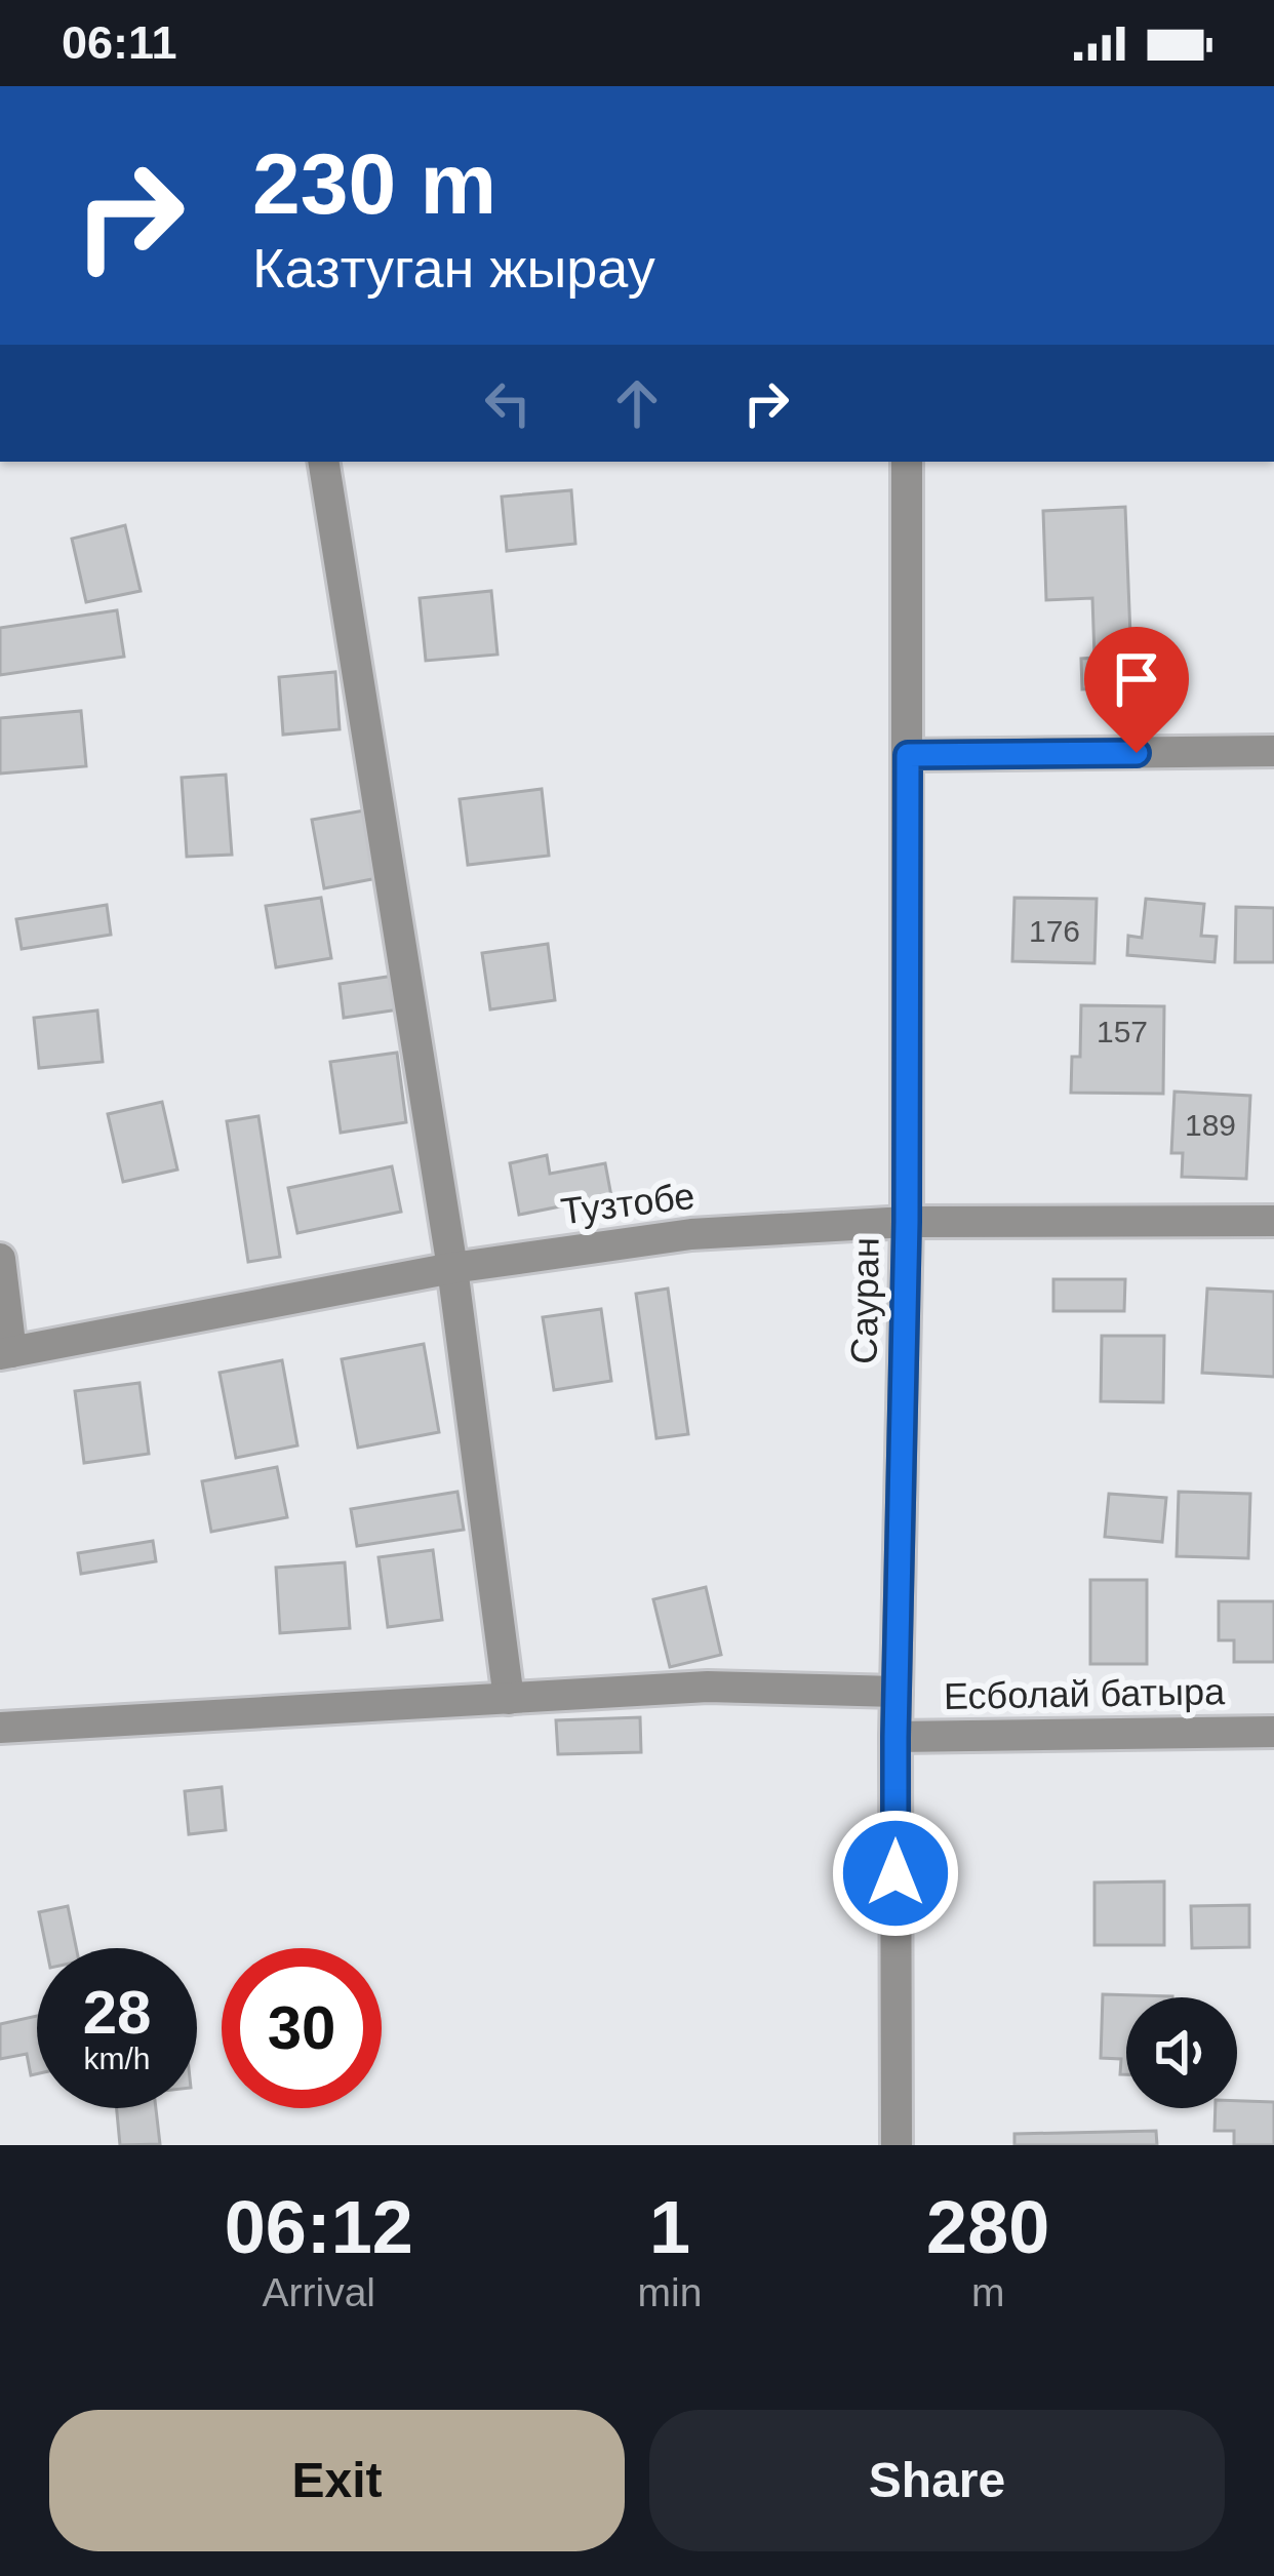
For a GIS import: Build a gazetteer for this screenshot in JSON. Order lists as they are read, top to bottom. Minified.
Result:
{"streets":{"street":["Тузтобе","Сауран","Есболай батыра"]},"crossings":[["Тузтобе","Сауран"],["Сауран","Есболай батыра"]],"house_numbers":["176","157","189"],"page":{"status":"06:11","turn":["230 m","Казтуган жырау"],"speed":"28 km/h","limit":"30","eta":["06:12","Arrival","1","min","280","m"],"buttons":["Exit","Share"]}}
